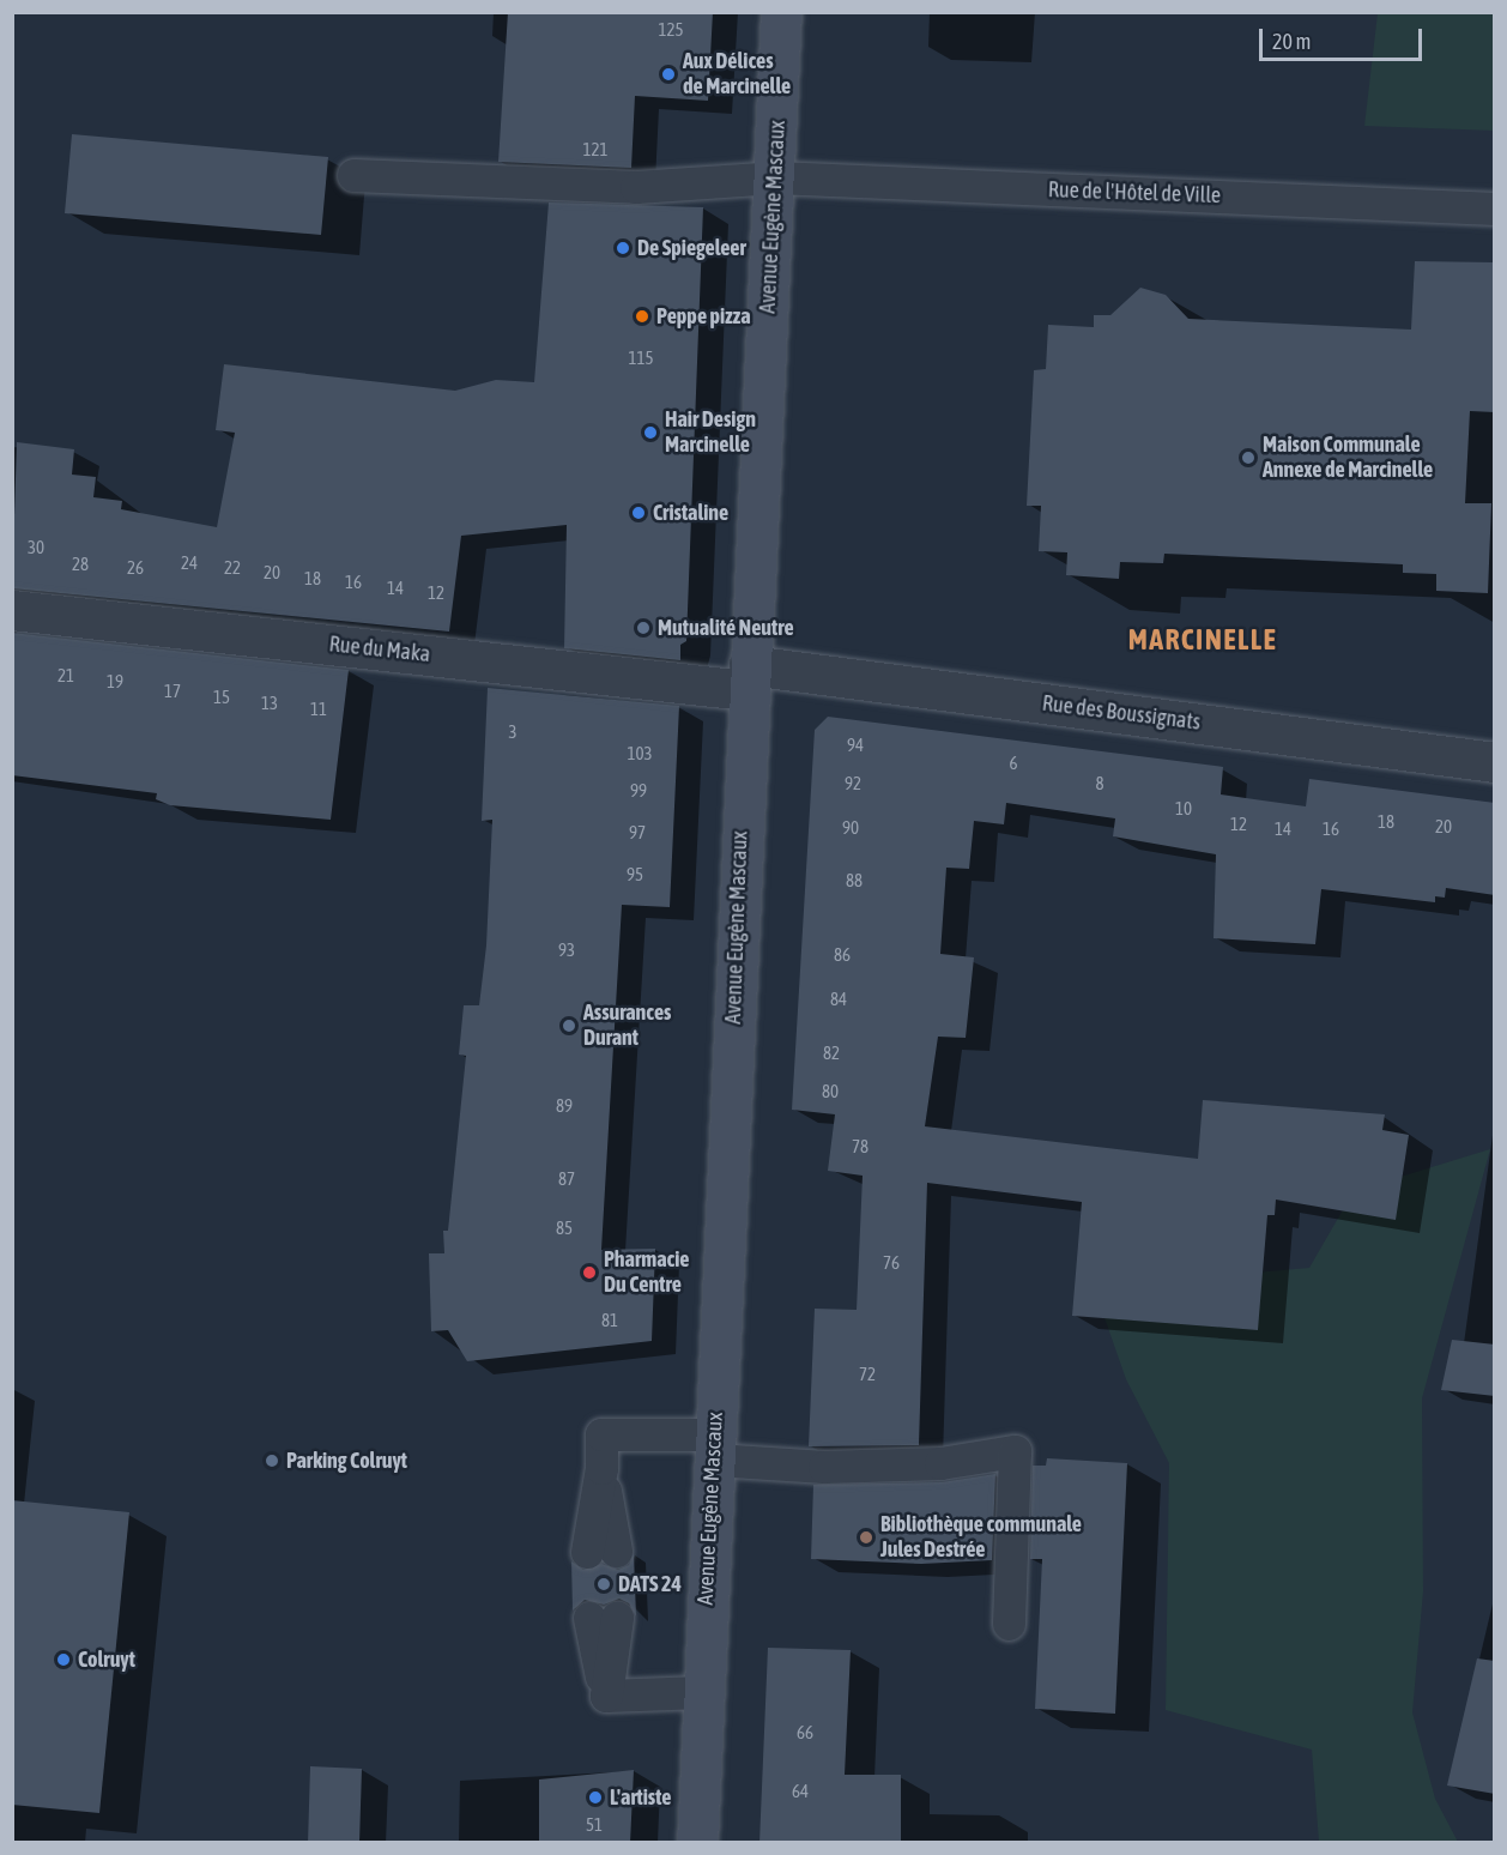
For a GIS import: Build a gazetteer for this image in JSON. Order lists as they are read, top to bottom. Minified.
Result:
{"streets":{"main road":["Avenue Eugène Mascaux"],"street":["Rue du Maka","Rue des Boussignats"],"lane":["Rue de l'Hôtel de Ville"]},"crossings":[["Rue de l'Hôtel de Ville","Avenue Eugène Mascaux"],["Avenue Eugène Mascaux","Rue du Maka"],["Avenue Eugène Mascaux","Rue des Boussignats"],["Rue du Maka","Rue des Boussignats"]],"districts":["MARCINELLE"],"places":["Aux Délices de Marcinelle","De Spiegeleer","Peppe pizza","Hair Design Marcinelle","Maison Communale Annexe de Marcinelle","Cristaline","Mutualité Neutre","Assurances Durant","Pharmacie Du Centre","Parking Colruyt","Bibliothèque communale Jules Destrée","DATS 24","Colruyt","L'artiste"],"house_numbers":["125","121","115","30","24","28","26","22","20","18","16","14","12","21","19","17","15","13","11","3","94","103","6","92","8","99","10","18","12","20","90","14","16","97","95","88","93","86","84","82","80","89","78","87","85","76","81","72","66","64","51"],"scale_bar":"20 m"}
